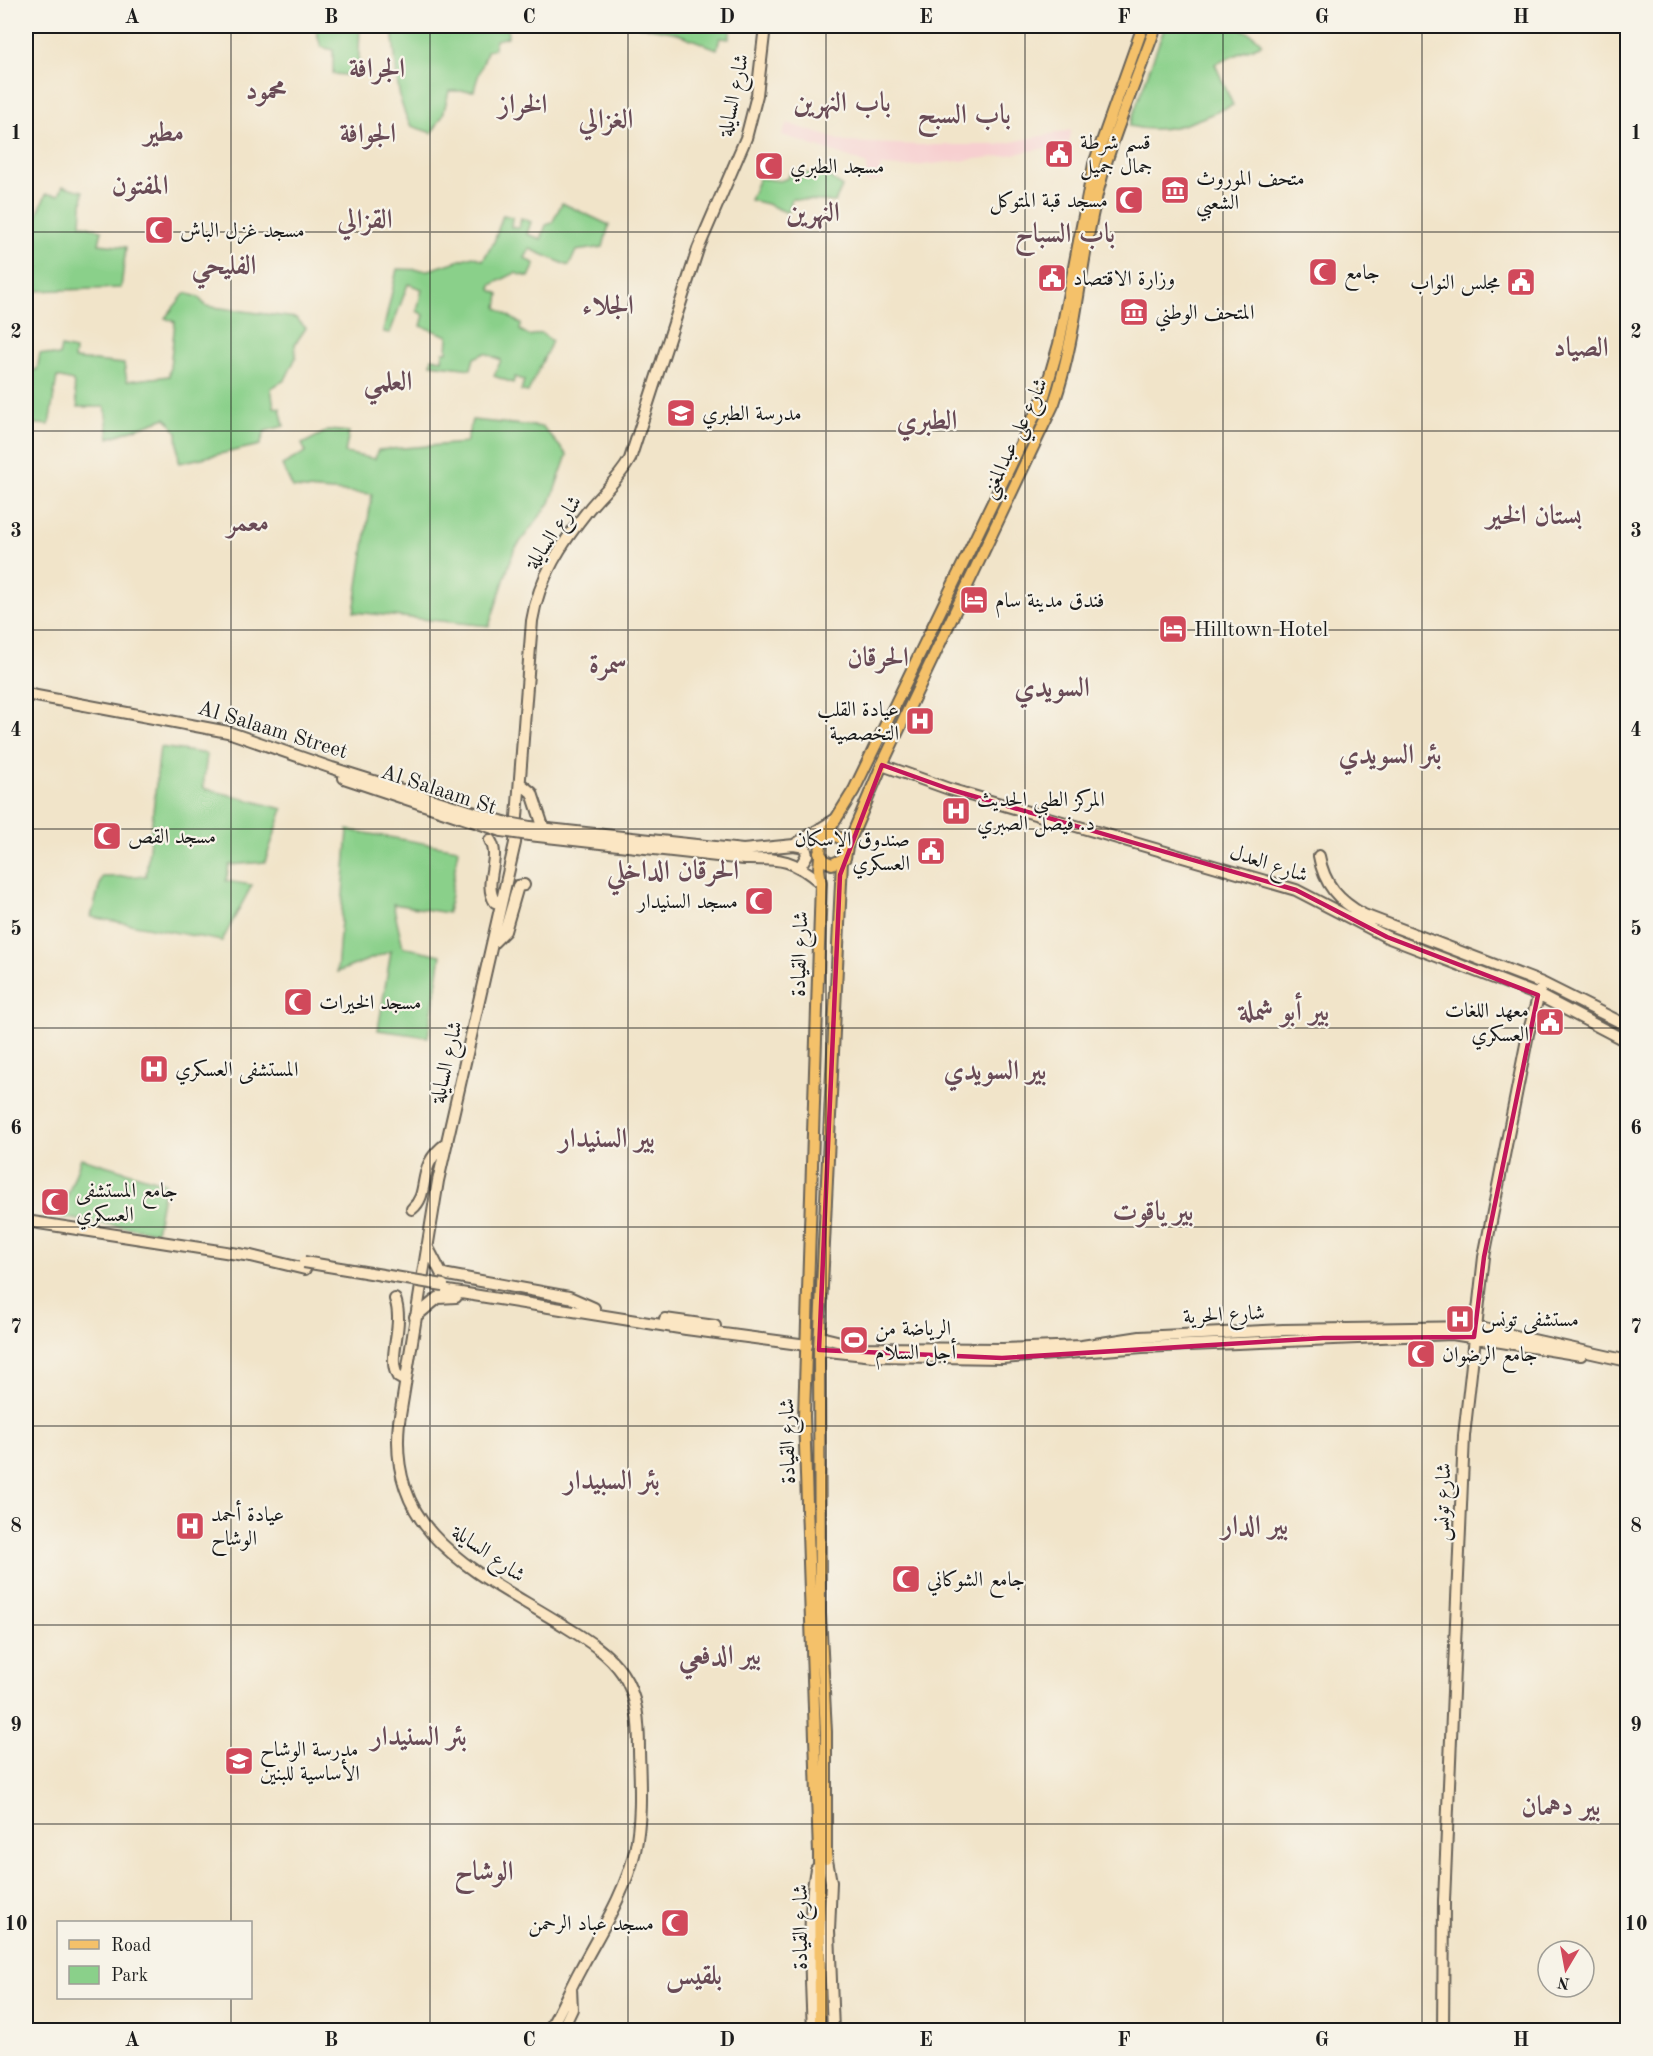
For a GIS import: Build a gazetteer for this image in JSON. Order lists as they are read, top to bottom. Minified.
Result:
{"streets":{"main road":["شارع علي عبدالمغني","شارع القيادة"],"street":["شارع السايلة","Al Salaam Street","Al Salaam St","شارع العدل","شارع الحرية","شارع تونس"]},"crossings":[["شارع علي عبدالمغني","شارع العدل"],["شارع علي عبدالمغني","شارع القيادة"],["Al Salaam Street","Al Salaam St"],["شارع العدل","شارع تونس"],["شارع القيادة","شارع الحرية"],["شارع الحرية","شارع تونس"]],"districts":["الجرافة","محمود","باب النهرين","الخراز","باب السبح","الغزالي","مطير","الجوافة","المفتون","النهرين","القزالي","باب السباح","الفليحي","الجلاء","الصياد","العلمي","الطبري","بستان الخير","معمر","الحرقان","سمرة","السويدي","بئر السويدي","الحرقان الداخلي","بير أبو شملة","بير السويدي","بير السنيدار","بير ياقوت","بئر السبيدار","بير الدار","بير الدفعي","بئر السنيدار","بير دهمان","الوشاح","بلقيس"],"places":{"public building":["قسم شرطة جمال جميل","وزارة الاقتصاد","مجلس النواب","صندوق الإسكان العسكري","معهد اللغات العسكري"],"mosque":["مسجد الطبري","مسجد قبة المتوكل","مسجد غزل الباش","جامع","مسجد القص","مسجد السنيدار","مسجد الخيرات","جامع المستشفى العسكري","جامع الرضوان","جامع الشوكاني","مسجد عباد الرحمن"],"museum":["متحف الموروث الشعبي","المتحف الوطني"],"school or university":["مدرسة الطبري","مدرسة الوشاح الأساسية للبنين"],"hotel":["فندق مدينة سام","Hilltown Hotel"],"hospital":["عيادة القلب التخصصية","المركز الطبي الحديث د. فيصل الصبري","المستشفى العسكري","مستشفى تونس","عيادة أحمد الوشاح"],"sports":["الرياضة من أجل السلام"]},"legend":["Road","Park"],"north":"bottom","grid":{"columns":["A","B","C","D","E","F","G","H"],"rows":["1","2","3","4","5","6","7","8","9","10"]}}
